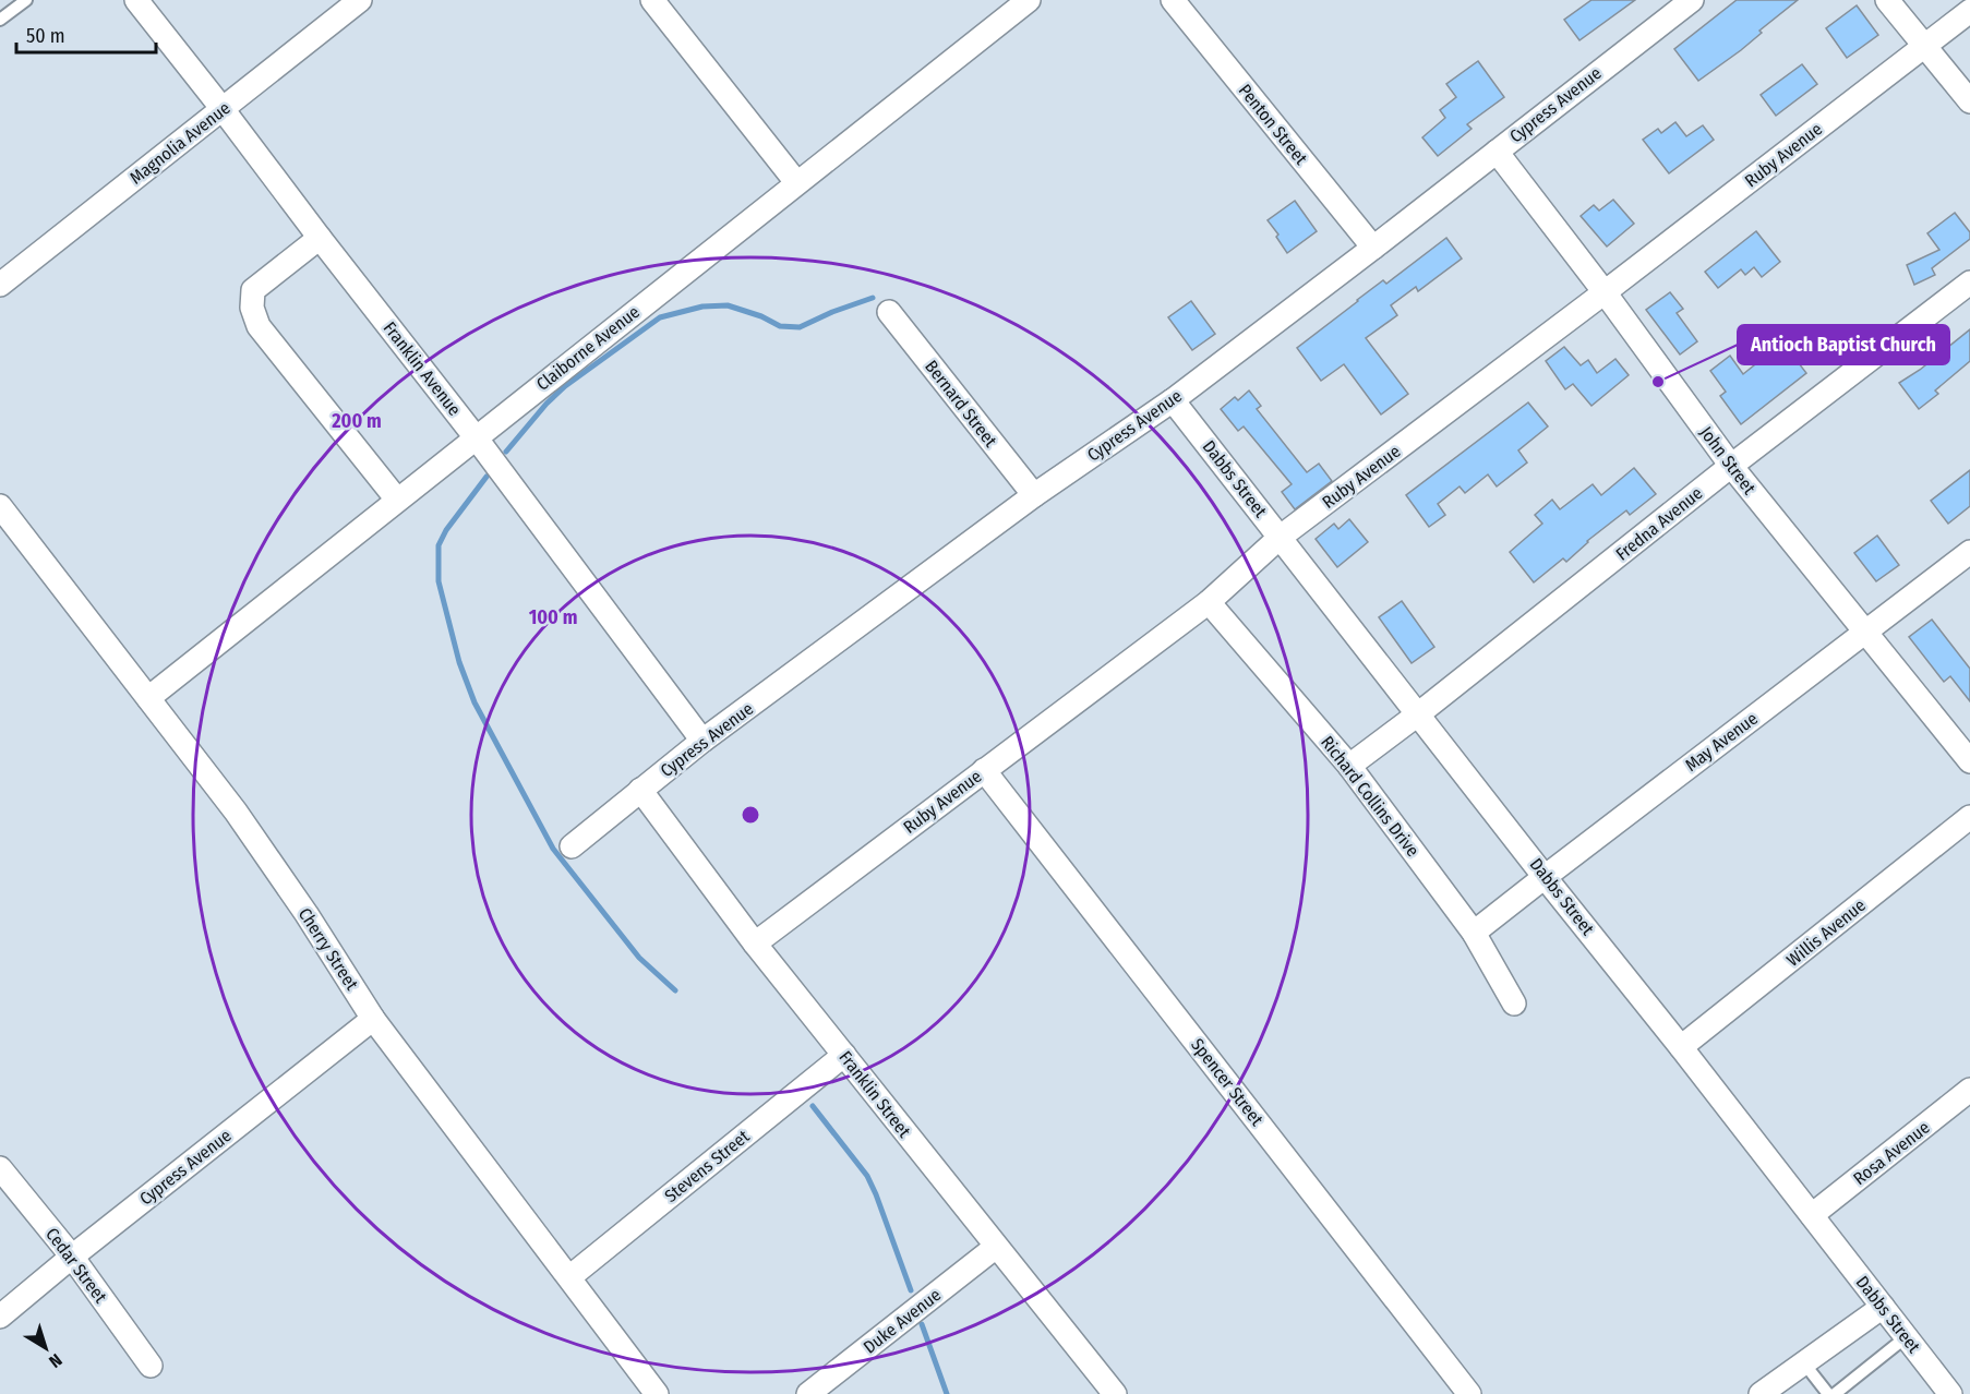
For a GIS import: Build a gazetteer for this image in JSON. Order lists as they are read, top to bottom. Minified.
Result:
{"streets":{"street":["Cypress Avenue","Penton Street","Magnolia Avenue","Ruby Avenue","Claiborne Avenue","Franklin Avenue","Bernard Street","John Street","Dabbs Street","Fredna Avenue","May Avenue","Richard Collins Drive","Willis Avenue","Cherry Street","Spencer Street","Franklin Street","Rosa Avenue","Stevens Street","Cedar Street","Duke Avenue"]},"crossings":[["Cypress Avenue","Penton Street"],["Cypress Avenue","Franklin Avenue"],["Cypress Avenue","Bernard Street"],["Cypress Avenue","John Street"],["Cypress Avenue","Dabbs Street"],["Cypress Avenue","Cherry Street"],["Cypress Avenue","Franklin Street"],["Cypress Avenue","Cedar Street"],["Magnolia Avenue","Franklin Avenue"],["Ruby Avenue","John Street"],["Ruby Avenue","Dabbs Street"],["Ruby Avenue","Richard Collins Drive"],["Ruby Avenue","Spencer Street"],["Ruby Avenue","Franklin Street"],["Claiborne Avenue","Franklin Avenue"],["Claiborne Avenue","Cherry Street"],["John Street","Fredna Avenue"],["John Street","May Avenue"],["Dabbs Street","Fredna Avenue"],["Dabbs Street","May Avenue"],["Dabbs Street","Willis Avenue"],["Dabbs Street","Rosa Avenue"],["Fredna Avenue","Richard Collins Drive"],["May Avenue","Richard Collins Drive"],["Cherry Street","Stevens Street"],["Franklin Street","Stevens Street"],["Franklin Street","Duke Avenue"]],"places":["Antioch Baptist Church"],"scale_bar":"50 m","north":"bottom right","rings":["200 m","100 m"]}
